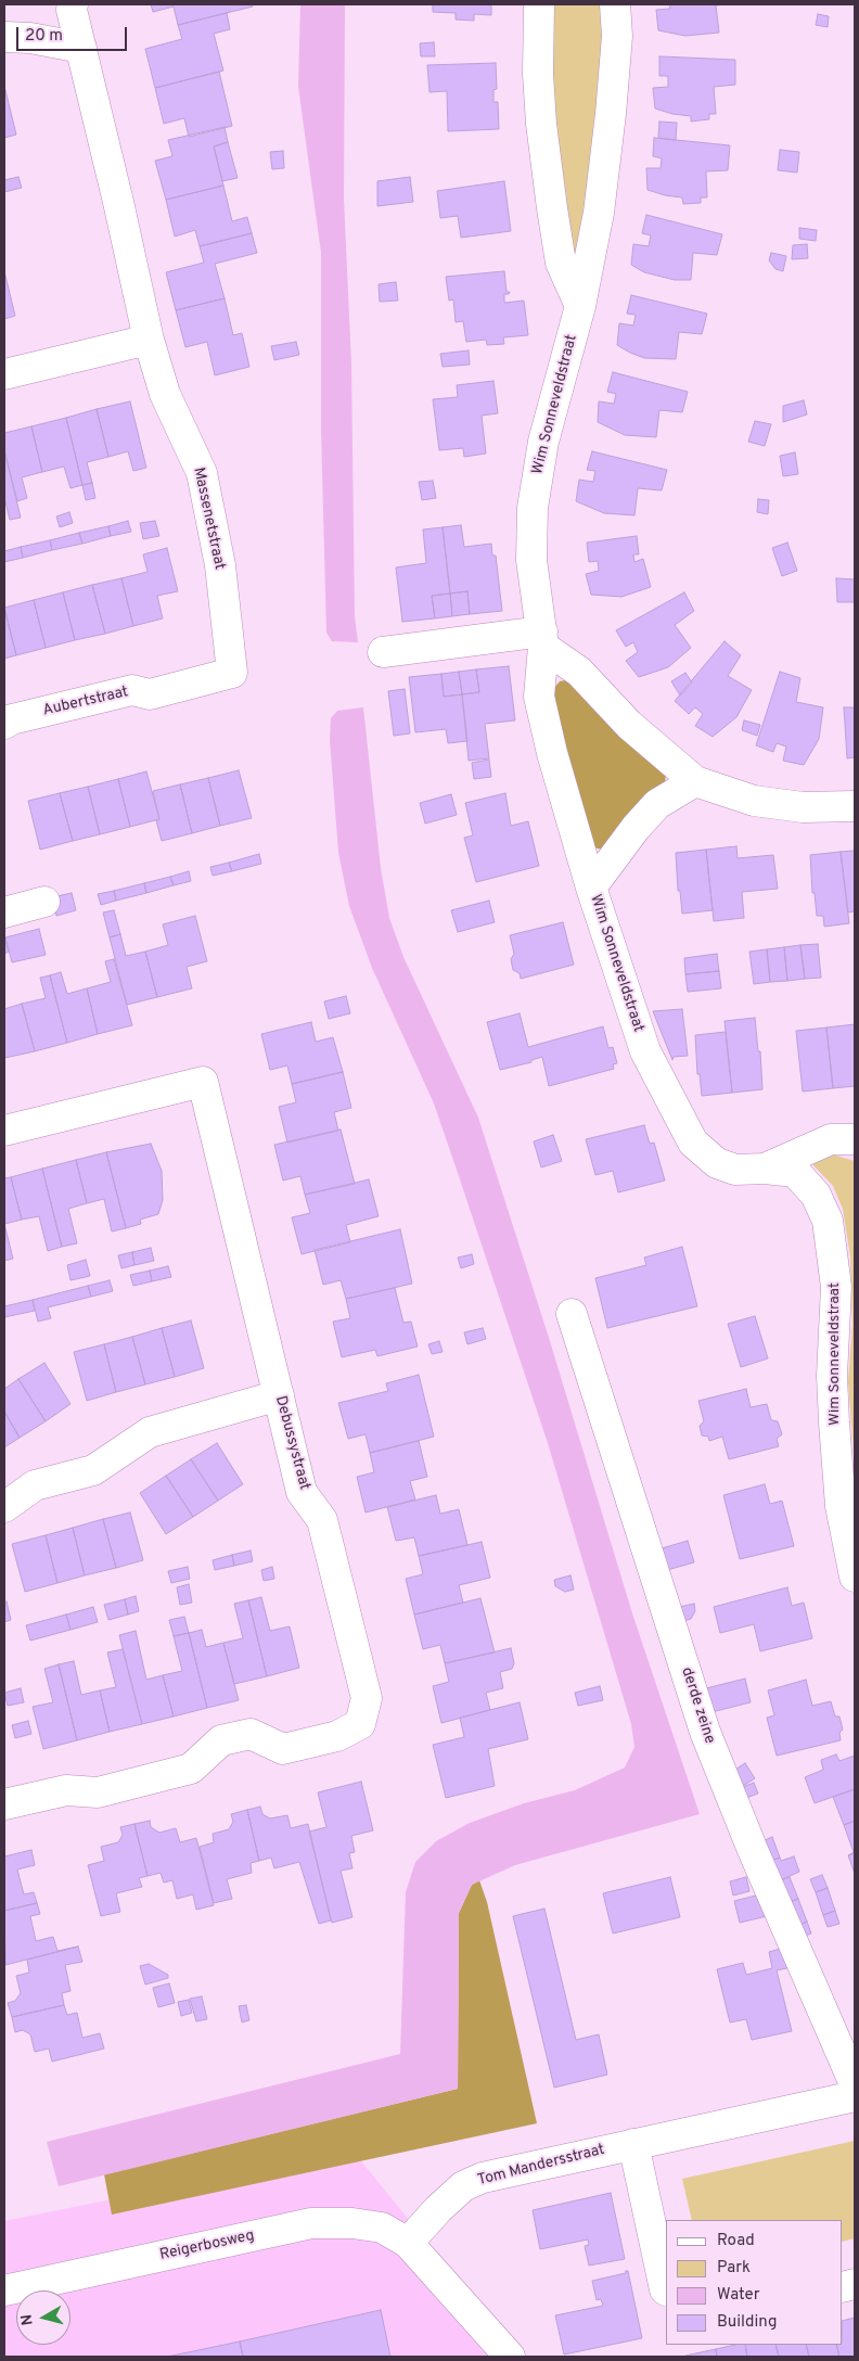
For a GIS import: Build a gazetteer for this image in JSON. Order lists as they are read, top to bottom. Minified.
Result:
{"streets":{"street":["Wim Sonneveldstraat","Massenetstraat","Aubertstraat","Debussystraat","derde zeine","Tom Mandersstraat","Reigerbosweg"]},"crossings":[["Massenetstraat","Aubertstraat"],["Tom Mandersstraat","Reigerbosweg"]],"legend":["Road","Park","Water","Building"],"scale_bar":"20 m","north":"left"}
